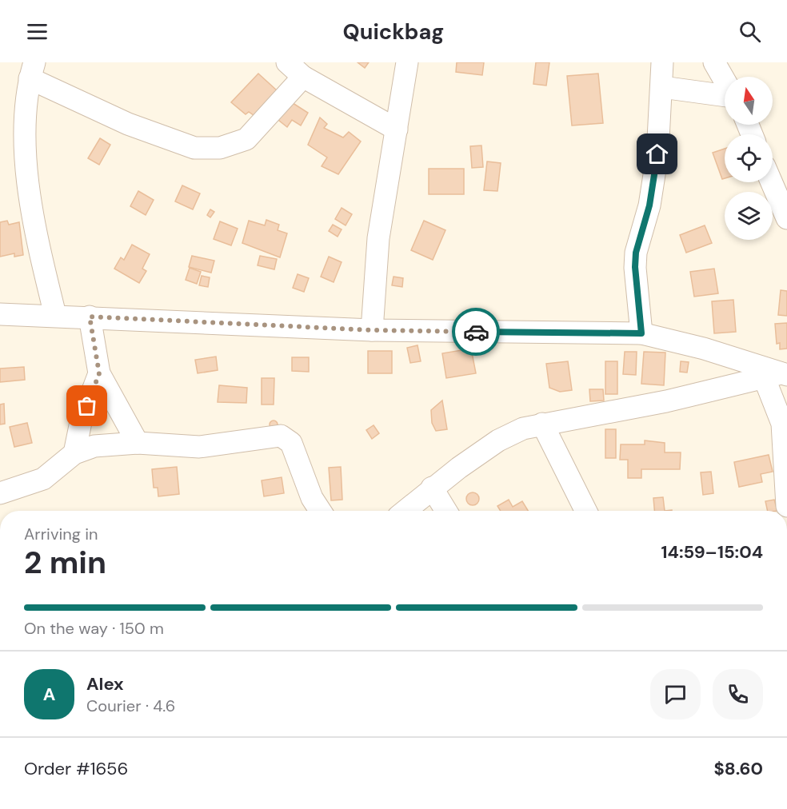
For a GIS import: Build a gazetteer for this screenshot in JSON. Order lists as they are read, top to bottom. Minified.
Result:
{"north":"top","page":{"header":"Quickbag","heading":["2 min","Arriving in","14:59–15:04"],"panel":["Alex","Courier · 4.6","Order #1656","$8.60"],"bar":"On the way · 150 m","round":"A"}}
